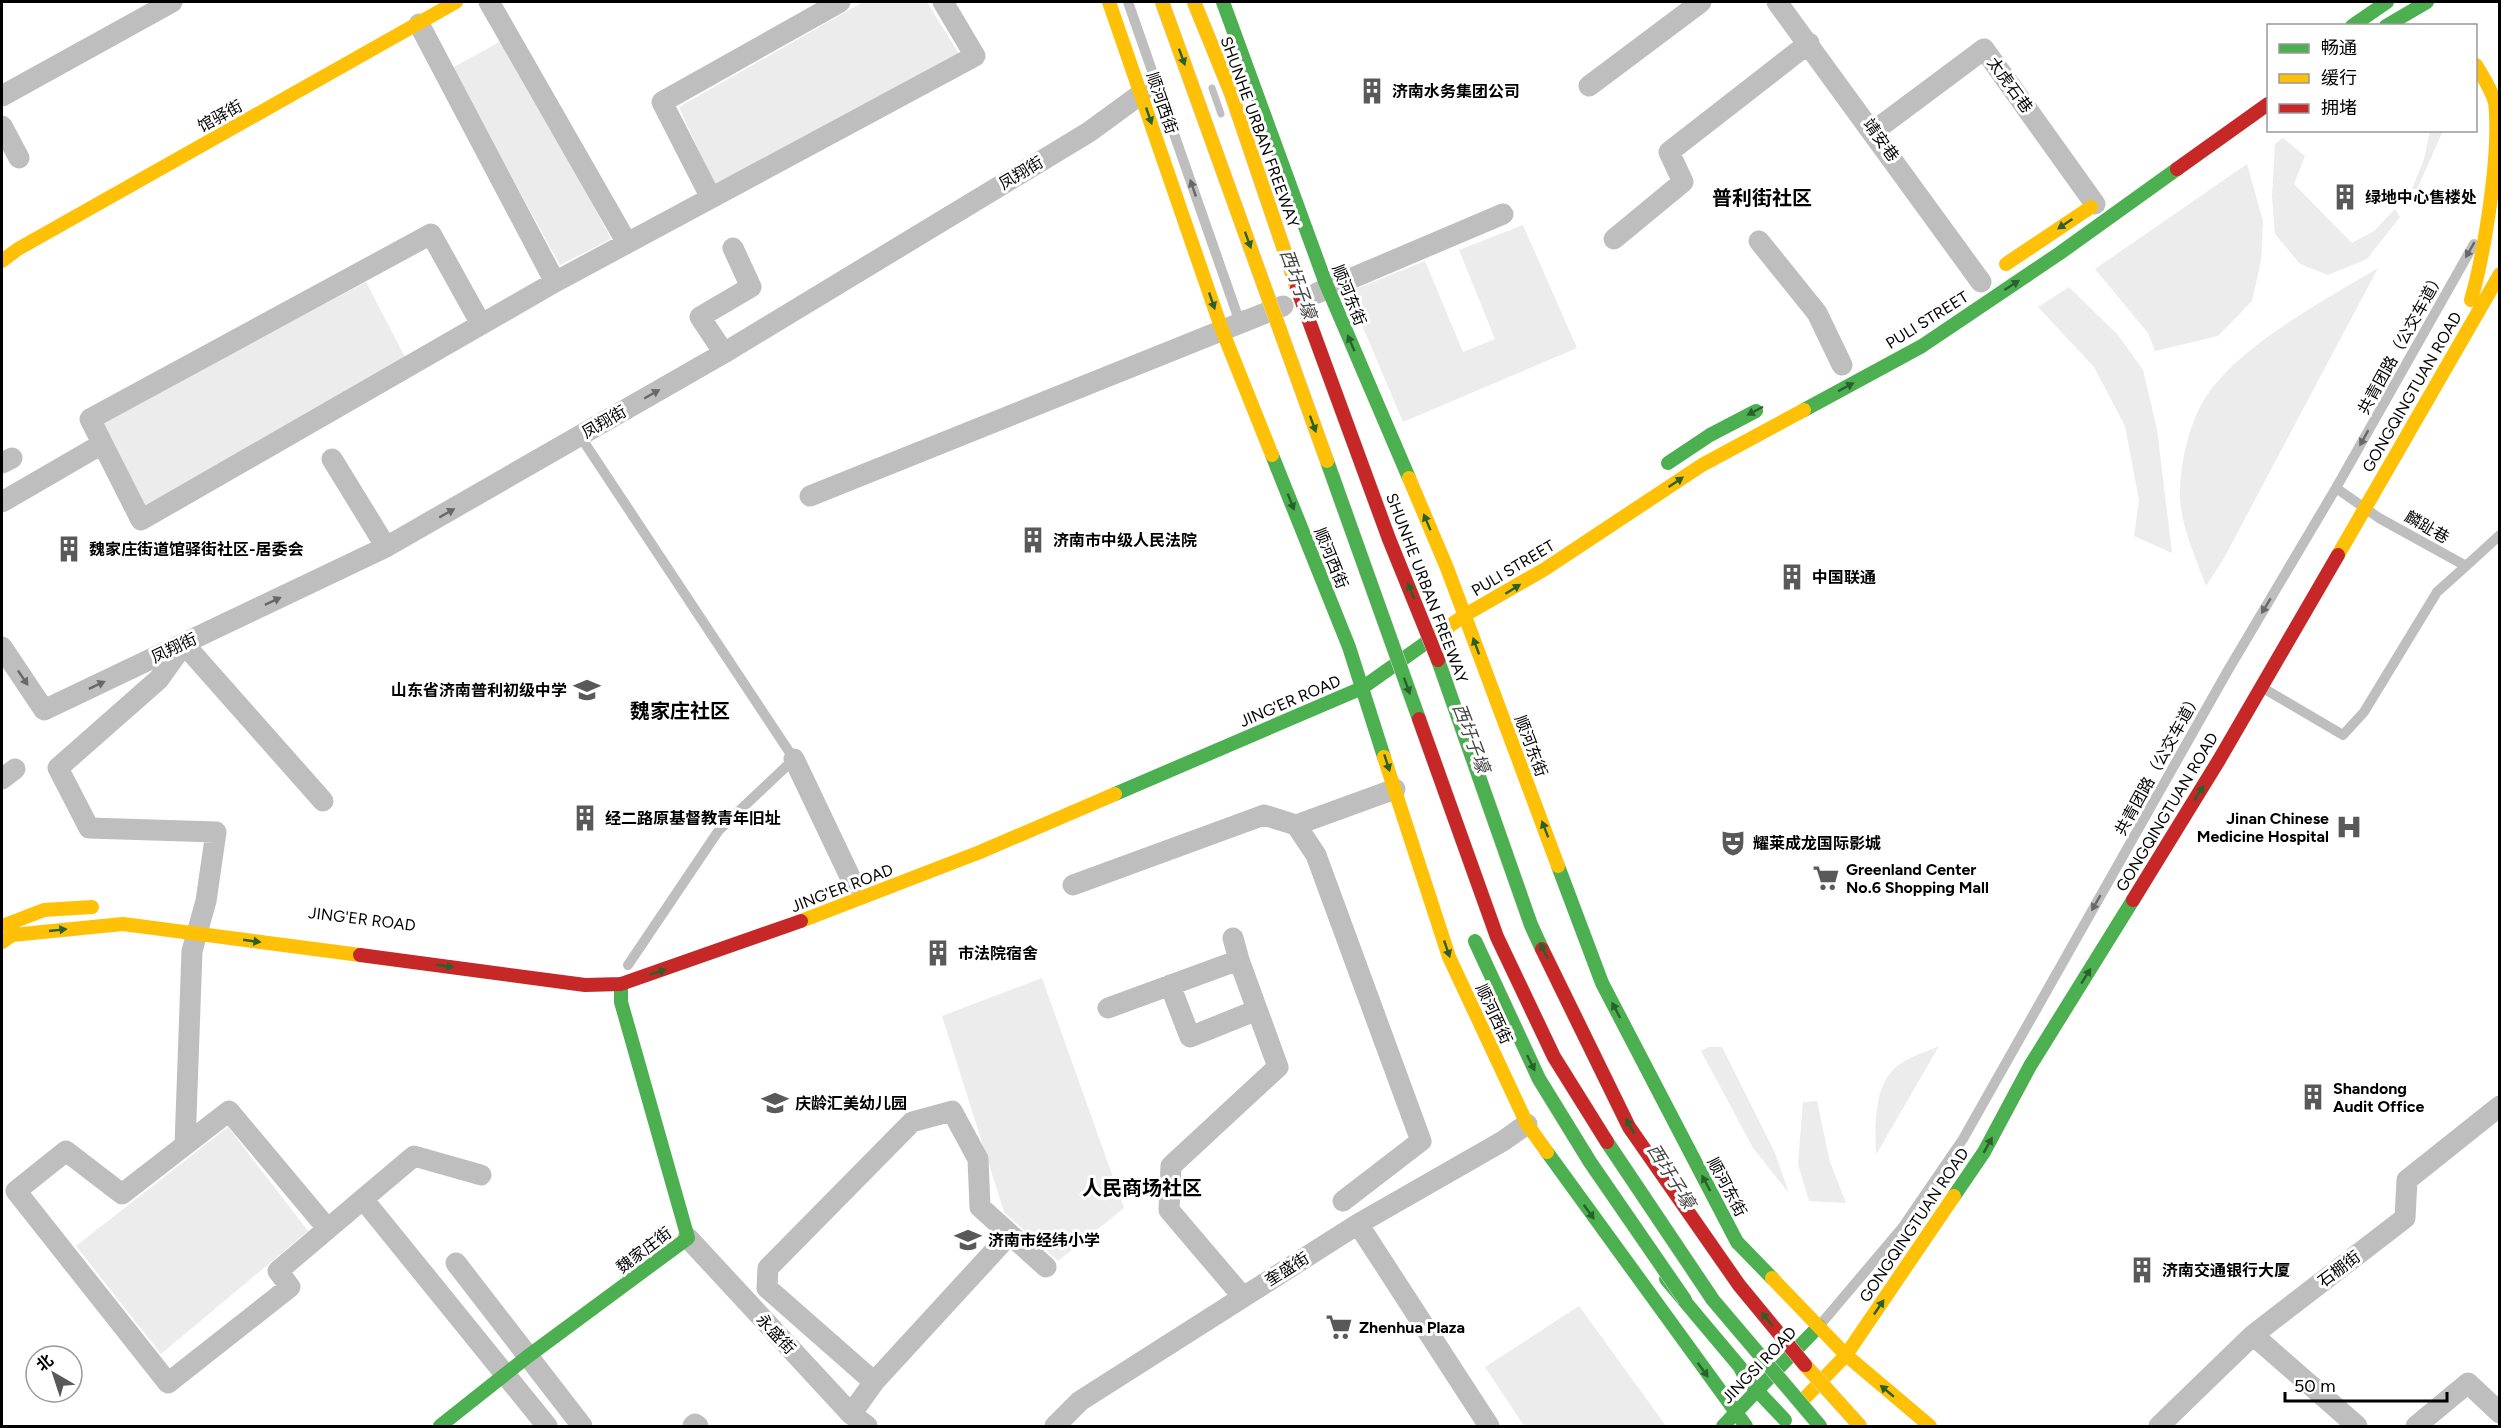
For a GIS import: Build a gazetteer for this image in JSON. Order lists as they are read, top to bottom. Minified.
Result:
{"streets":{"main road":["顺河西街","馆驿街","SHUNHE URBAN FREEWAY","顺河东街","PULI STREET","GONGQINGTUAN ROAD","JING'ER ROAD","魏家庄街","JINGSI ROAD"],"street":["太虎石巷","靖安巷","凤翔街","奎盛街","石棚街","永盛街"],"lane":["共青团路（公交车道）","麟趾巷"]},"crossings":[["太虎石巷","靖安巷"],["太虎石巷","PULI STREET"],["顺河西街","凤翔街"],["顺河西街","JING'ER ROAD"],["顺河西街","奎盛街"],["顺河西街","JINGSI ROAD"],["靖安巷","PULI STREET"],["顺河东街","PULI STREET"],["顺河东街","共青团路（公交车道）"],["顺河东街","GONGQINGTUAN ROAD"],["顺河东街","JINGSI ROAD"],["共青团路（公交车道）","麟趾巷"],["共青团路（公交车道）","JINGSI ROAD"],["GONGQINGTUAN ROAD","麟趾巷"],["JING'ER ROAD","魏家庄街"],["魏家庄街","永盛街"]],"one_way":["凤翔街","共青团路（公交车道）","GONGQINGTUAN ROAD","JING'ER ROAD"],"districts":["普利街社区","魏家庄社区","人民商场社区"],"water":["西圩子壕"],"places":{"building":["济南水务集团公司","绿地中心售楼处","济南市中级人民法院","魏家庄街道馆驿街社区-居委会","中国联通","经二路原基督教青年旧址","市法院宿舍","Shandong Audit Office","济南交通银行大厦"],"school or university":["山东省济南普利初级中学","庆龄汇美幼儿园","济南市经纬小学"],"hospital":["Jinan Chinese Medicine Hospital"],"theatre":["耀莱成龙国际影城"],"supermarket":["Greenland Center No.6 Shopping Mall","Zhenhua Plaza"]},"legend":["畅通","缓行","拥堵"],"scale_bar":"50 m","north":"top left"}
